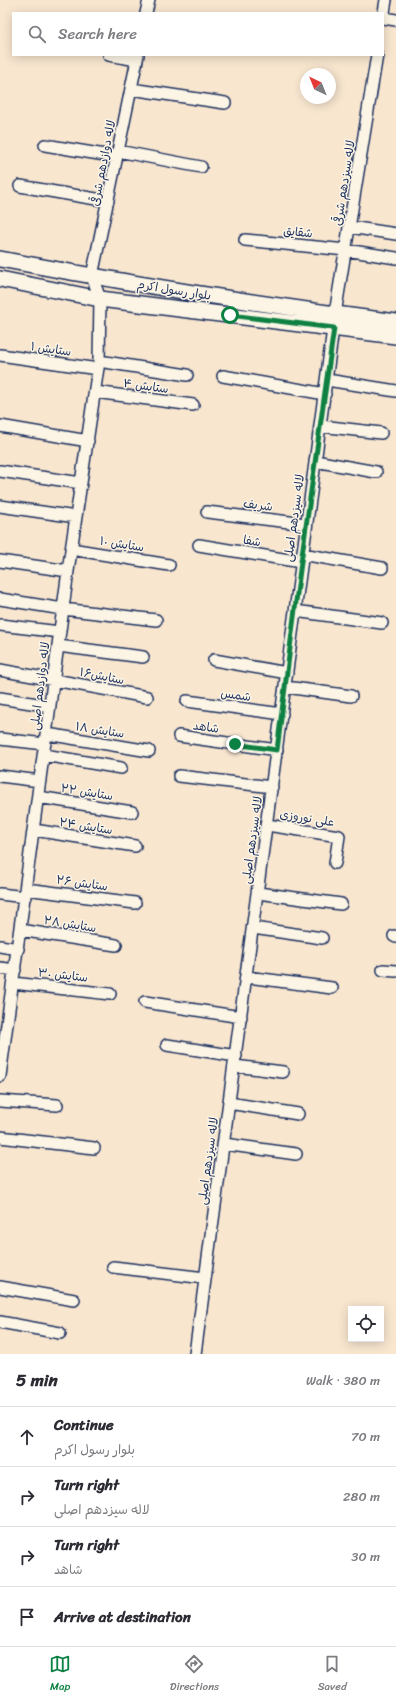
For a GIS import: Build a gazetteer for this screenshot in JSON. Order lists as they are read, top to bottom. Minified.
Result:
{"streets":{"main road":["بلوار رسول اکرم"],"street":["لاله دوازدهم شرقی","لاله سیزدهم شرقی","شقایق","ستایش ۱","ستایش ۴","شریف","لاله سیزدهم اصلی","شفا","ستایش ۱۰","ستایش۱۶","لاله دوازدهم اصلی","شمس","شاهد","ستایش ۱۸","ستایش ۲۲","علی نوروزی","ستایش ۲۴","ستایش ۲۶","ستایش ۲۸","ستایش ۳۰"]},"crossings":[["لاله دوازدهم شرقی","بلوار رسول اکرم"],["لاله دوازدهم شرقی","لاله دوازدهم اصلی"],["لاله سیزدهم شرقی","شقایق"],["لاله سیزدهم شرقی","بلوار رسول اکرم"],["لاله سیزدهم شرقی","لاله سیزدهم اصلی"],["بلوار رسول اکرم","لاله سیزدهم اصلی"],["بلوار رسول اکرم","لاله دوازدهم اصلی"],["ستایش ۱","لاله دوازدهم اصلی"],["ستایش ۴","لاله دوازدهم اصلی"],["شریف","لاله سیزدهم اصلی"],["لاله سیزدهم اصلی","شفا"],["لاله سیزدهم اصلی","شمس"],["لاله سیزدهم اصلی","شاهد"],["لاله سیزدهم اصلی","علی نوروزی"],["ستایش ۱۰","لاله دوازدهم اصلی"],["ستایش۱۶","لاله دوازدهم اصلی"],["لاله دوازدهم اصلی","ستایش ۱۸"],["لاله دوازدهم اصلی","ستایش ۲۲"],["لاله دوازدهم اصلی","ستایش ۲۴"],["لاله دوازدهم اصلی","ستایش ۲۶"],["لاله دوازدهم اصلی","ستایش ۲۸"],["لاله دوازدهم اصلی","ستایش ۳۰"]],"north":"top left","page":{"search":"Search here","heading":["5 min","Walk · 380 m"],"list":[["Continue","بلوار رسول اکرم","70 m"],["Turn right","لاله سیزدهم اصلی","280 m"],["Turn right","شاهد","30 m"],"Arrive at destination"],"nav":["Map","Directions","Saved"]}}
